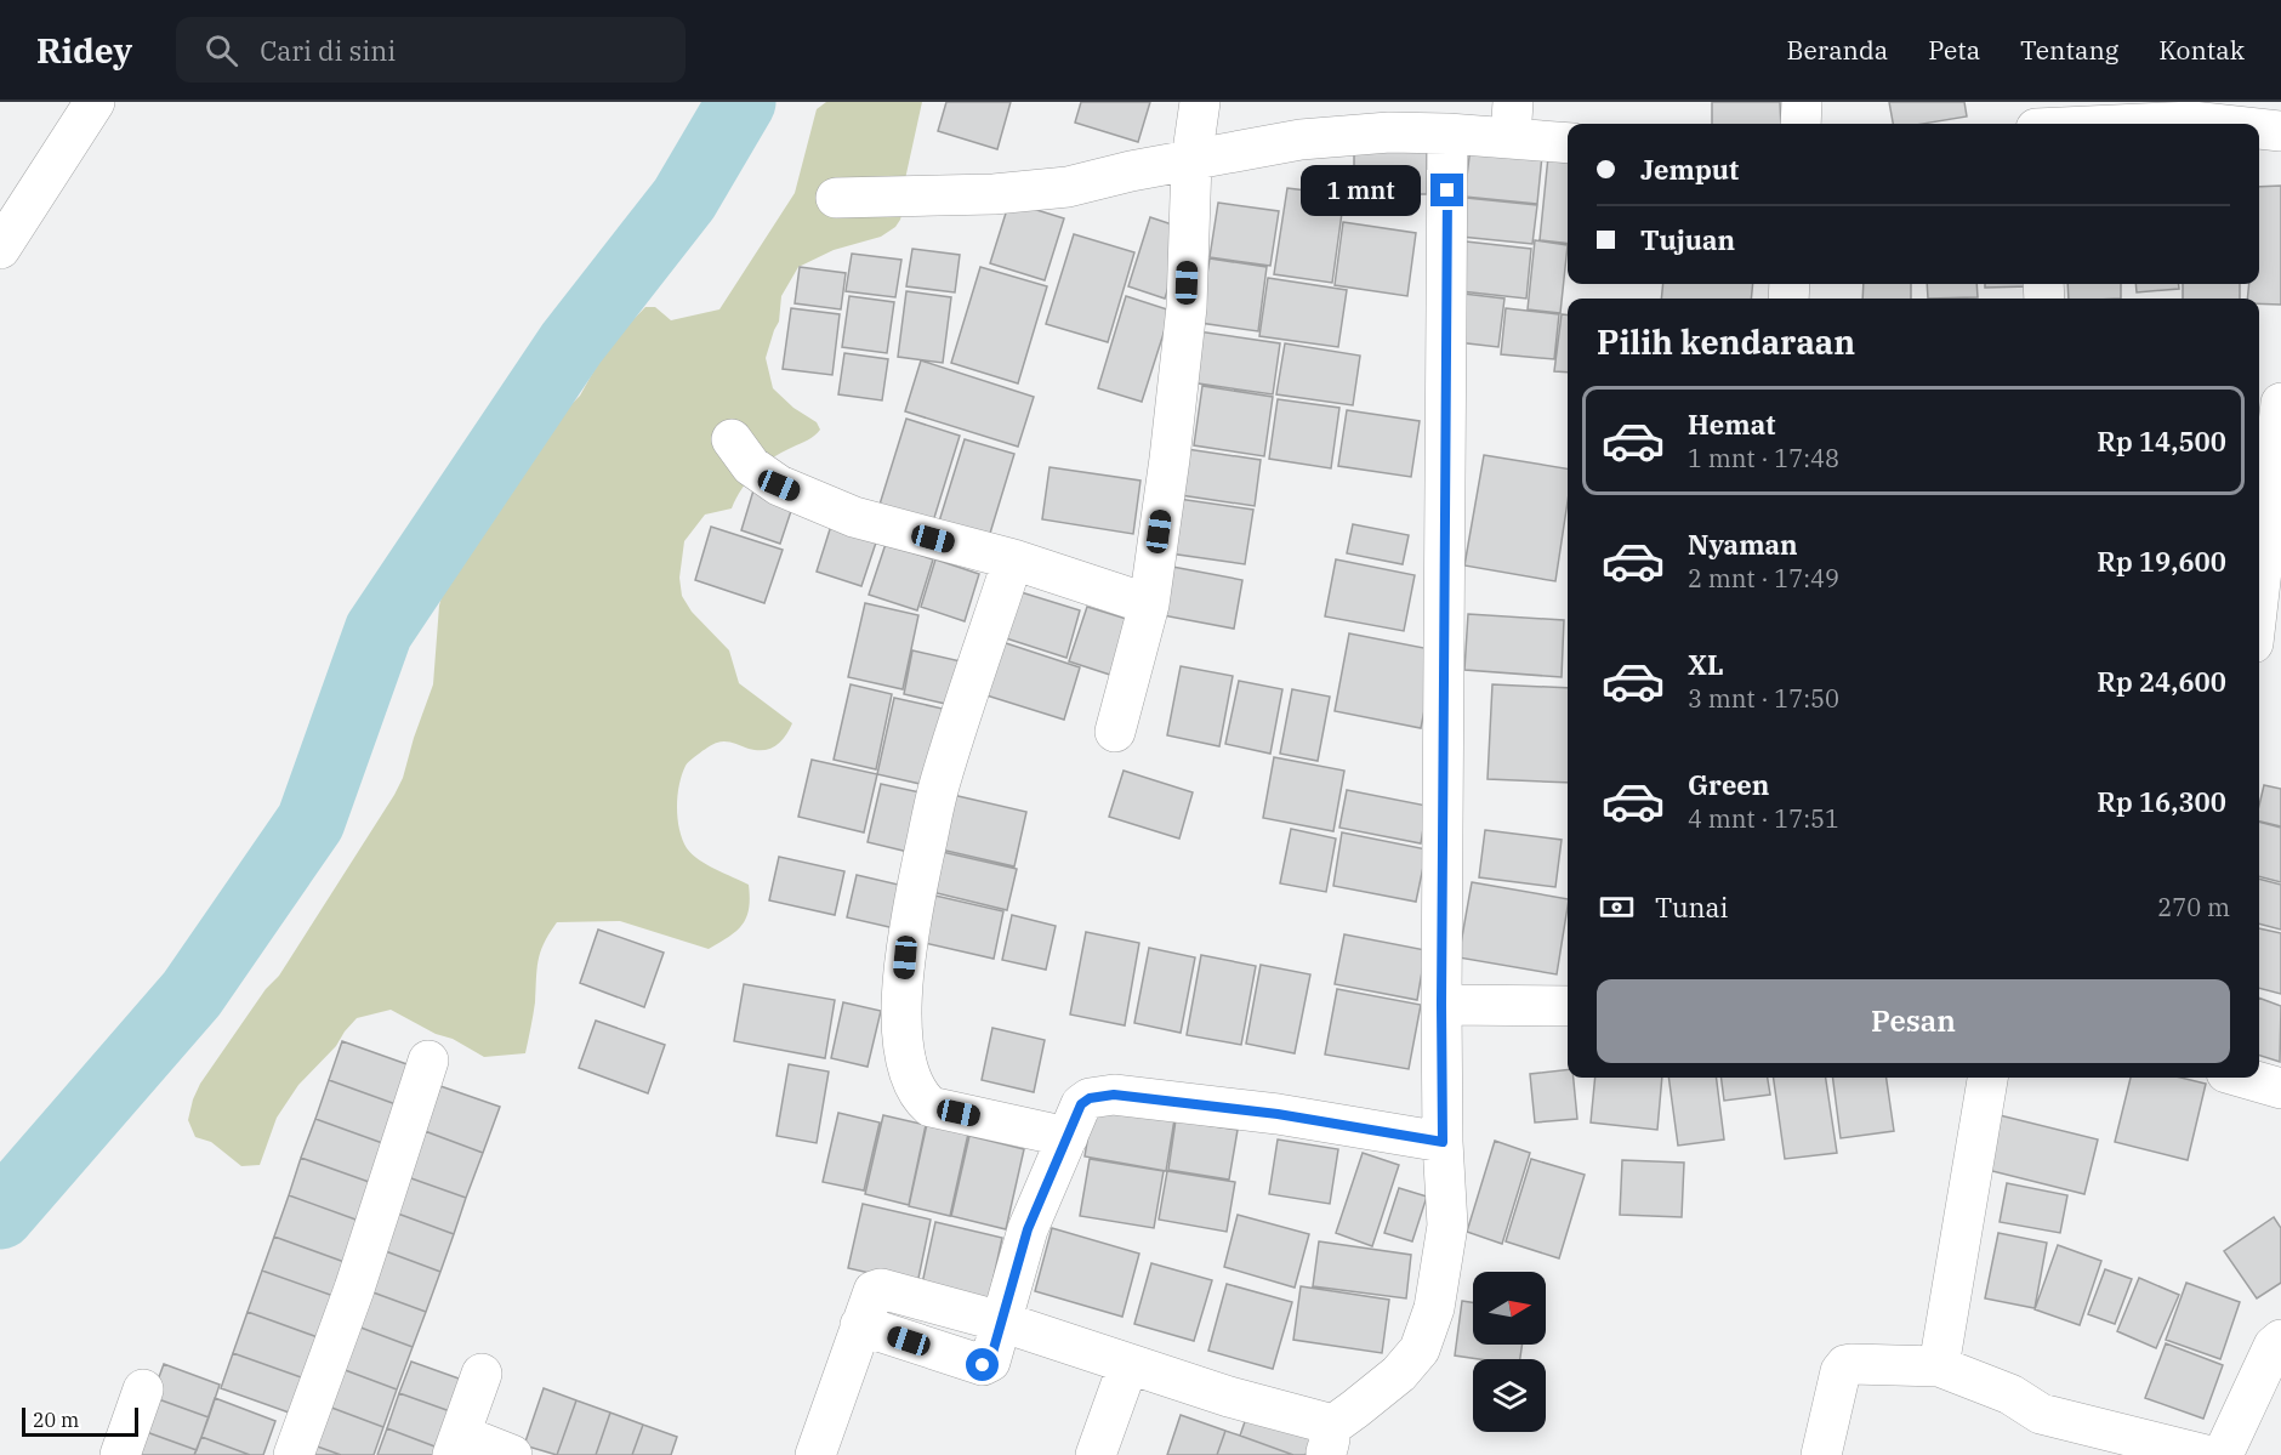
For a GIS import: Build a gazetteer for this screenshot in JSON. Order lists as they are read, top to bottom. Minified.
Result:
{"scale_bar":"20 m","north":"right","page":{"header":"Ridey","search":"Cari di sini","nav":["Beranda","Peta","Tentang","Kontak"],"banner":["Jemput","Tujuan"],"bubble":"1 mnt","heading":"Pilih kendaraan","list":[{"name":"Hemat","note":"1 mnt · 17:48","value":"Rp 14,500"},{"name":"Nyaman","note":"2 mnt · 17:49","value":"Rp 19,600"},{"name":"XL","note":"3 mnt · 17:50","value":"Rp 24,600"},{"name":"Green","note":"4 mnt · 17:51","value":"Rp 16,300"}],"pay":["Tunai","270 m"],"buttons":"Pesan","scale":"20 m"}}
